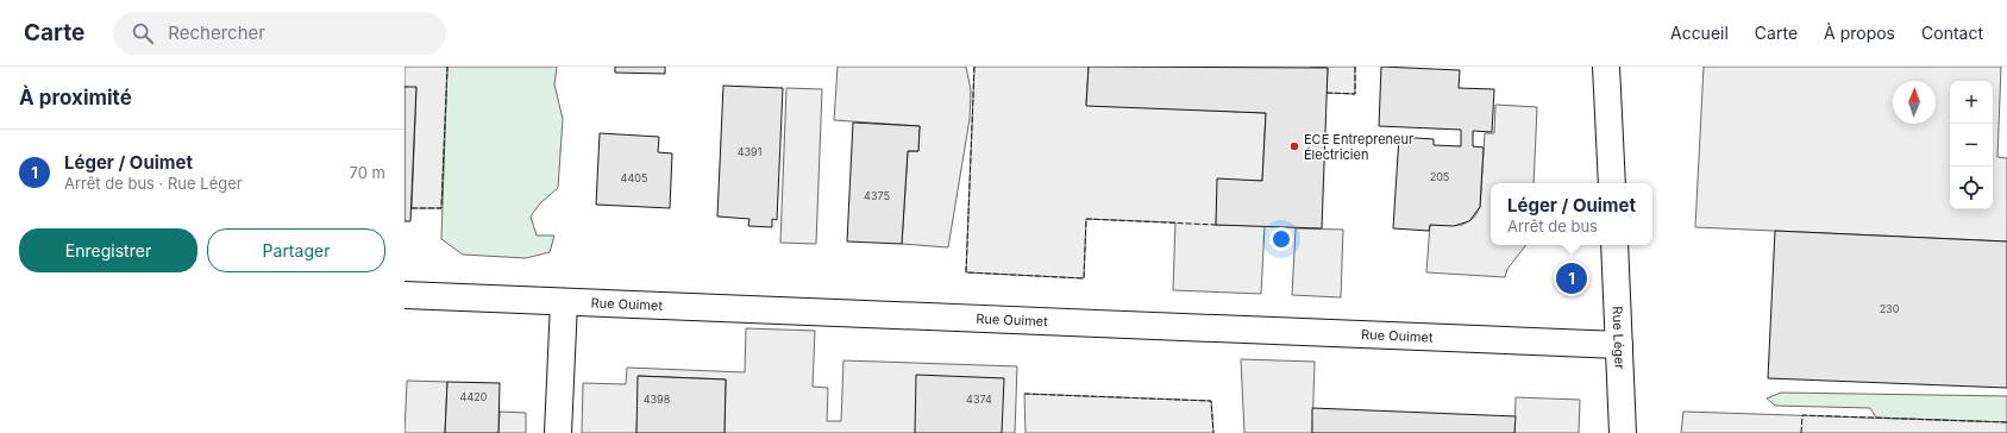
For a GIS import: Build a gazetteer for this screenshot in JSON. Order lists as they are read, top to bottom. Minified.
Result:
{"streets":{"street":["Rue Ouimet","Rue Léger"]},"crossings":[["Rue Ouimet","Rue Léger"]],"places":["ECE Entrepreneur Électricien"],"house_numbers":["4391","205","4405","4375","230","4420","4398","4374"],"north":"top","page":{"header":"Carte","search":"Rechercher","nav":["Accueil","Carte","À propos","Contact"],"heading":"À proximité","map_buttons":["+","−"],"list":[{"mark":"1","name":"Léger / Ouimet","note":"Arrêt de bus · Rue Léger","value":"70 m"}],"popup":["Léger / Ouimet","Arrêt de bus"],"buttons":["Enregistrer","Partager"],"pins":"1"}}
